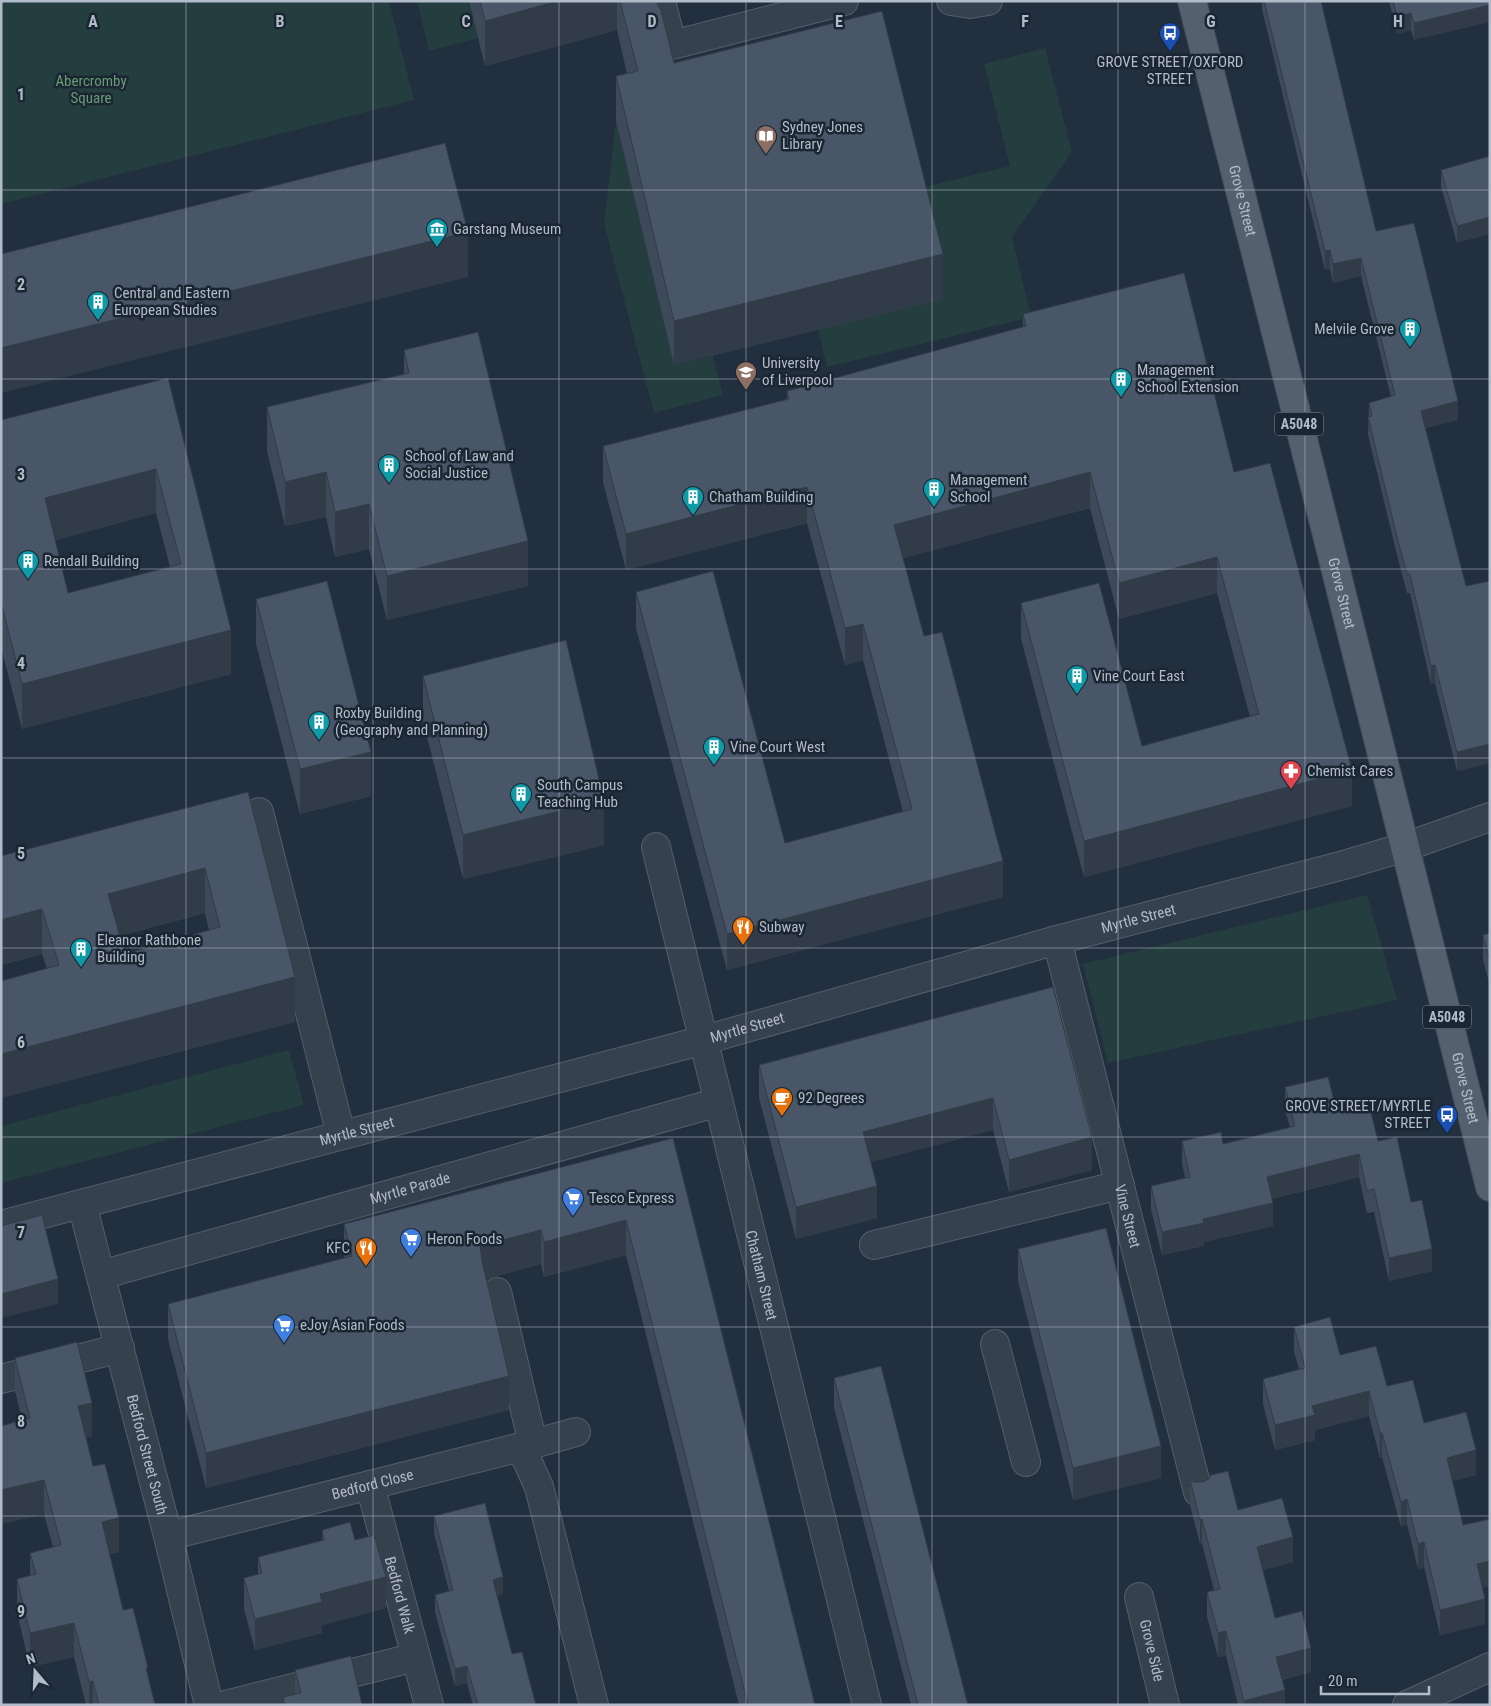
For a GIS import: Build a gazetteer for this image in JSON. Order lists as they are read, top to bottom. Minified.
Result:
{"streets":{"main road":["Grove Street","A5048"],"street":["Myrtle Street","Myrtle Parade","Vine Street","Chatham Street","Bedford Street South","Bedford Close","Bedford Walk","Grove Side"]},"crossings":[["Grove Street","Myrtle Street"],["Myrtle Street","Vine Street"],["Myrtle Street","Chatham Street"],["Myrtle Street","Bedford Street South"],["Myrtle Parade","Chatham Street"],["Myrtle Parade","Bedford Street South"],["Bedford Street South","Bedford Close"],["Bedford Close","Bedford Walk"]],"parks":["Abercromby Square"],"places":{"bus stop":["GROVE STREET/OXFORD STREET","GROVE STREET/MYRTLE STREET"],"library":["Sydney Jones Library"],"museum":["Garstang Museum"],"building":["Central and Eastern European Studies","Melvile Grove","Management School Extension","School of Law and Social Justice","Management School","Chatham Building","Rendall Building","Vine Court East","Roxby Building (Geography and Planning)","Vine Court West","South Campus Teaching Hub","Eleanor Rathbone Building"],"school or university":["University of Liverpool"],"pharmacy":["Chemist Cares"],"restaurant":["Subway","KFC"],"cafe":["92 Degrees"],"supermarket":["Tesco Express","Heron Foods","eJoy Asian Foods"]},"scale_bar":"20 m","north":"top","grid":{"columns":["A","B","C","D","E","F","G","H"],"rows":["1","2","3","4","5","6","7","8","9"]}}
